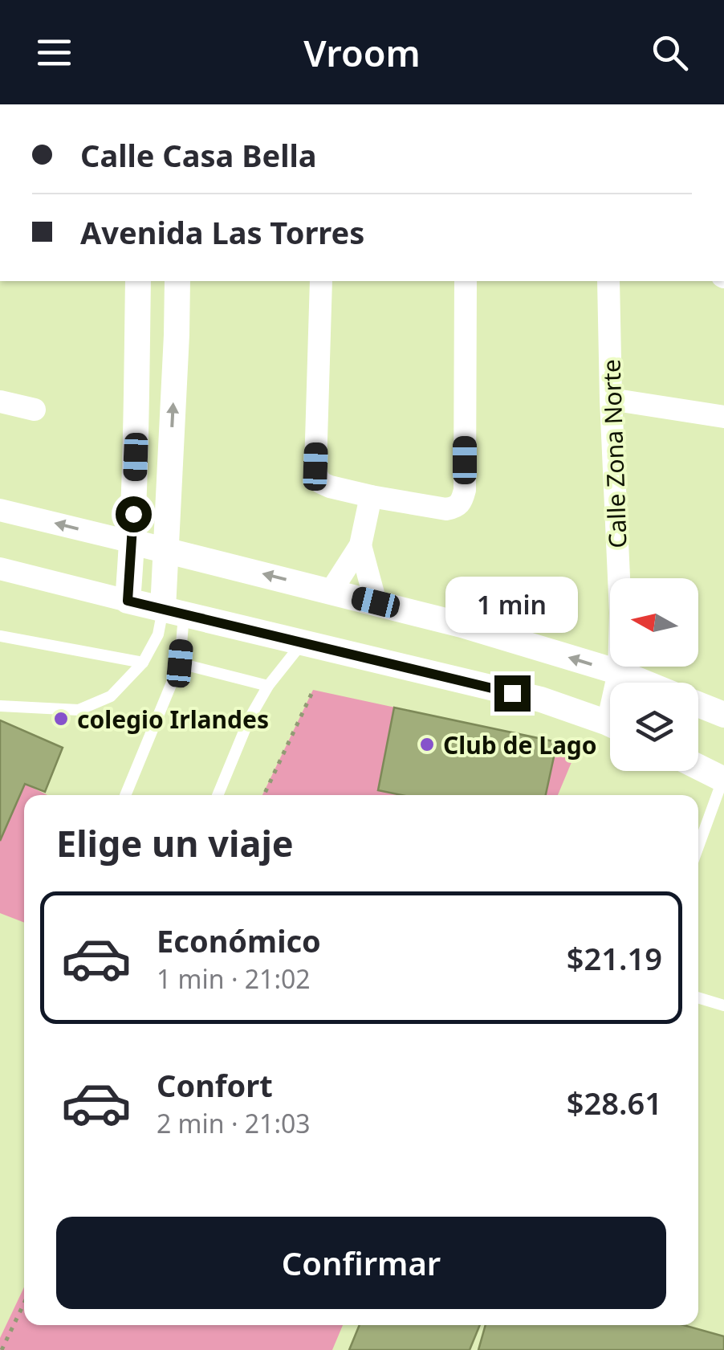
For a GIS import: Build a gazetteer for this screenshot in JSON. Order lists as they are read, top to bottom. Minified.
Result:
{"streets":{"street":["Calle Zona Norte"]},"places":["colegio Irlandes","Club de Lago"],"north":"left","page":{"header":"Vroom","banner":["Calle Casa Bella","Avenida Las Torres"],"bubble":"1 min","heading":"Elige un viaje","list":[{"name":"Económico","note":"1 min · 21:02","value":"$21.19"},{"name":"Confort","note":"2 min · 21:03","value":"$28.61"}],"buttons":"Confirmar"}}
